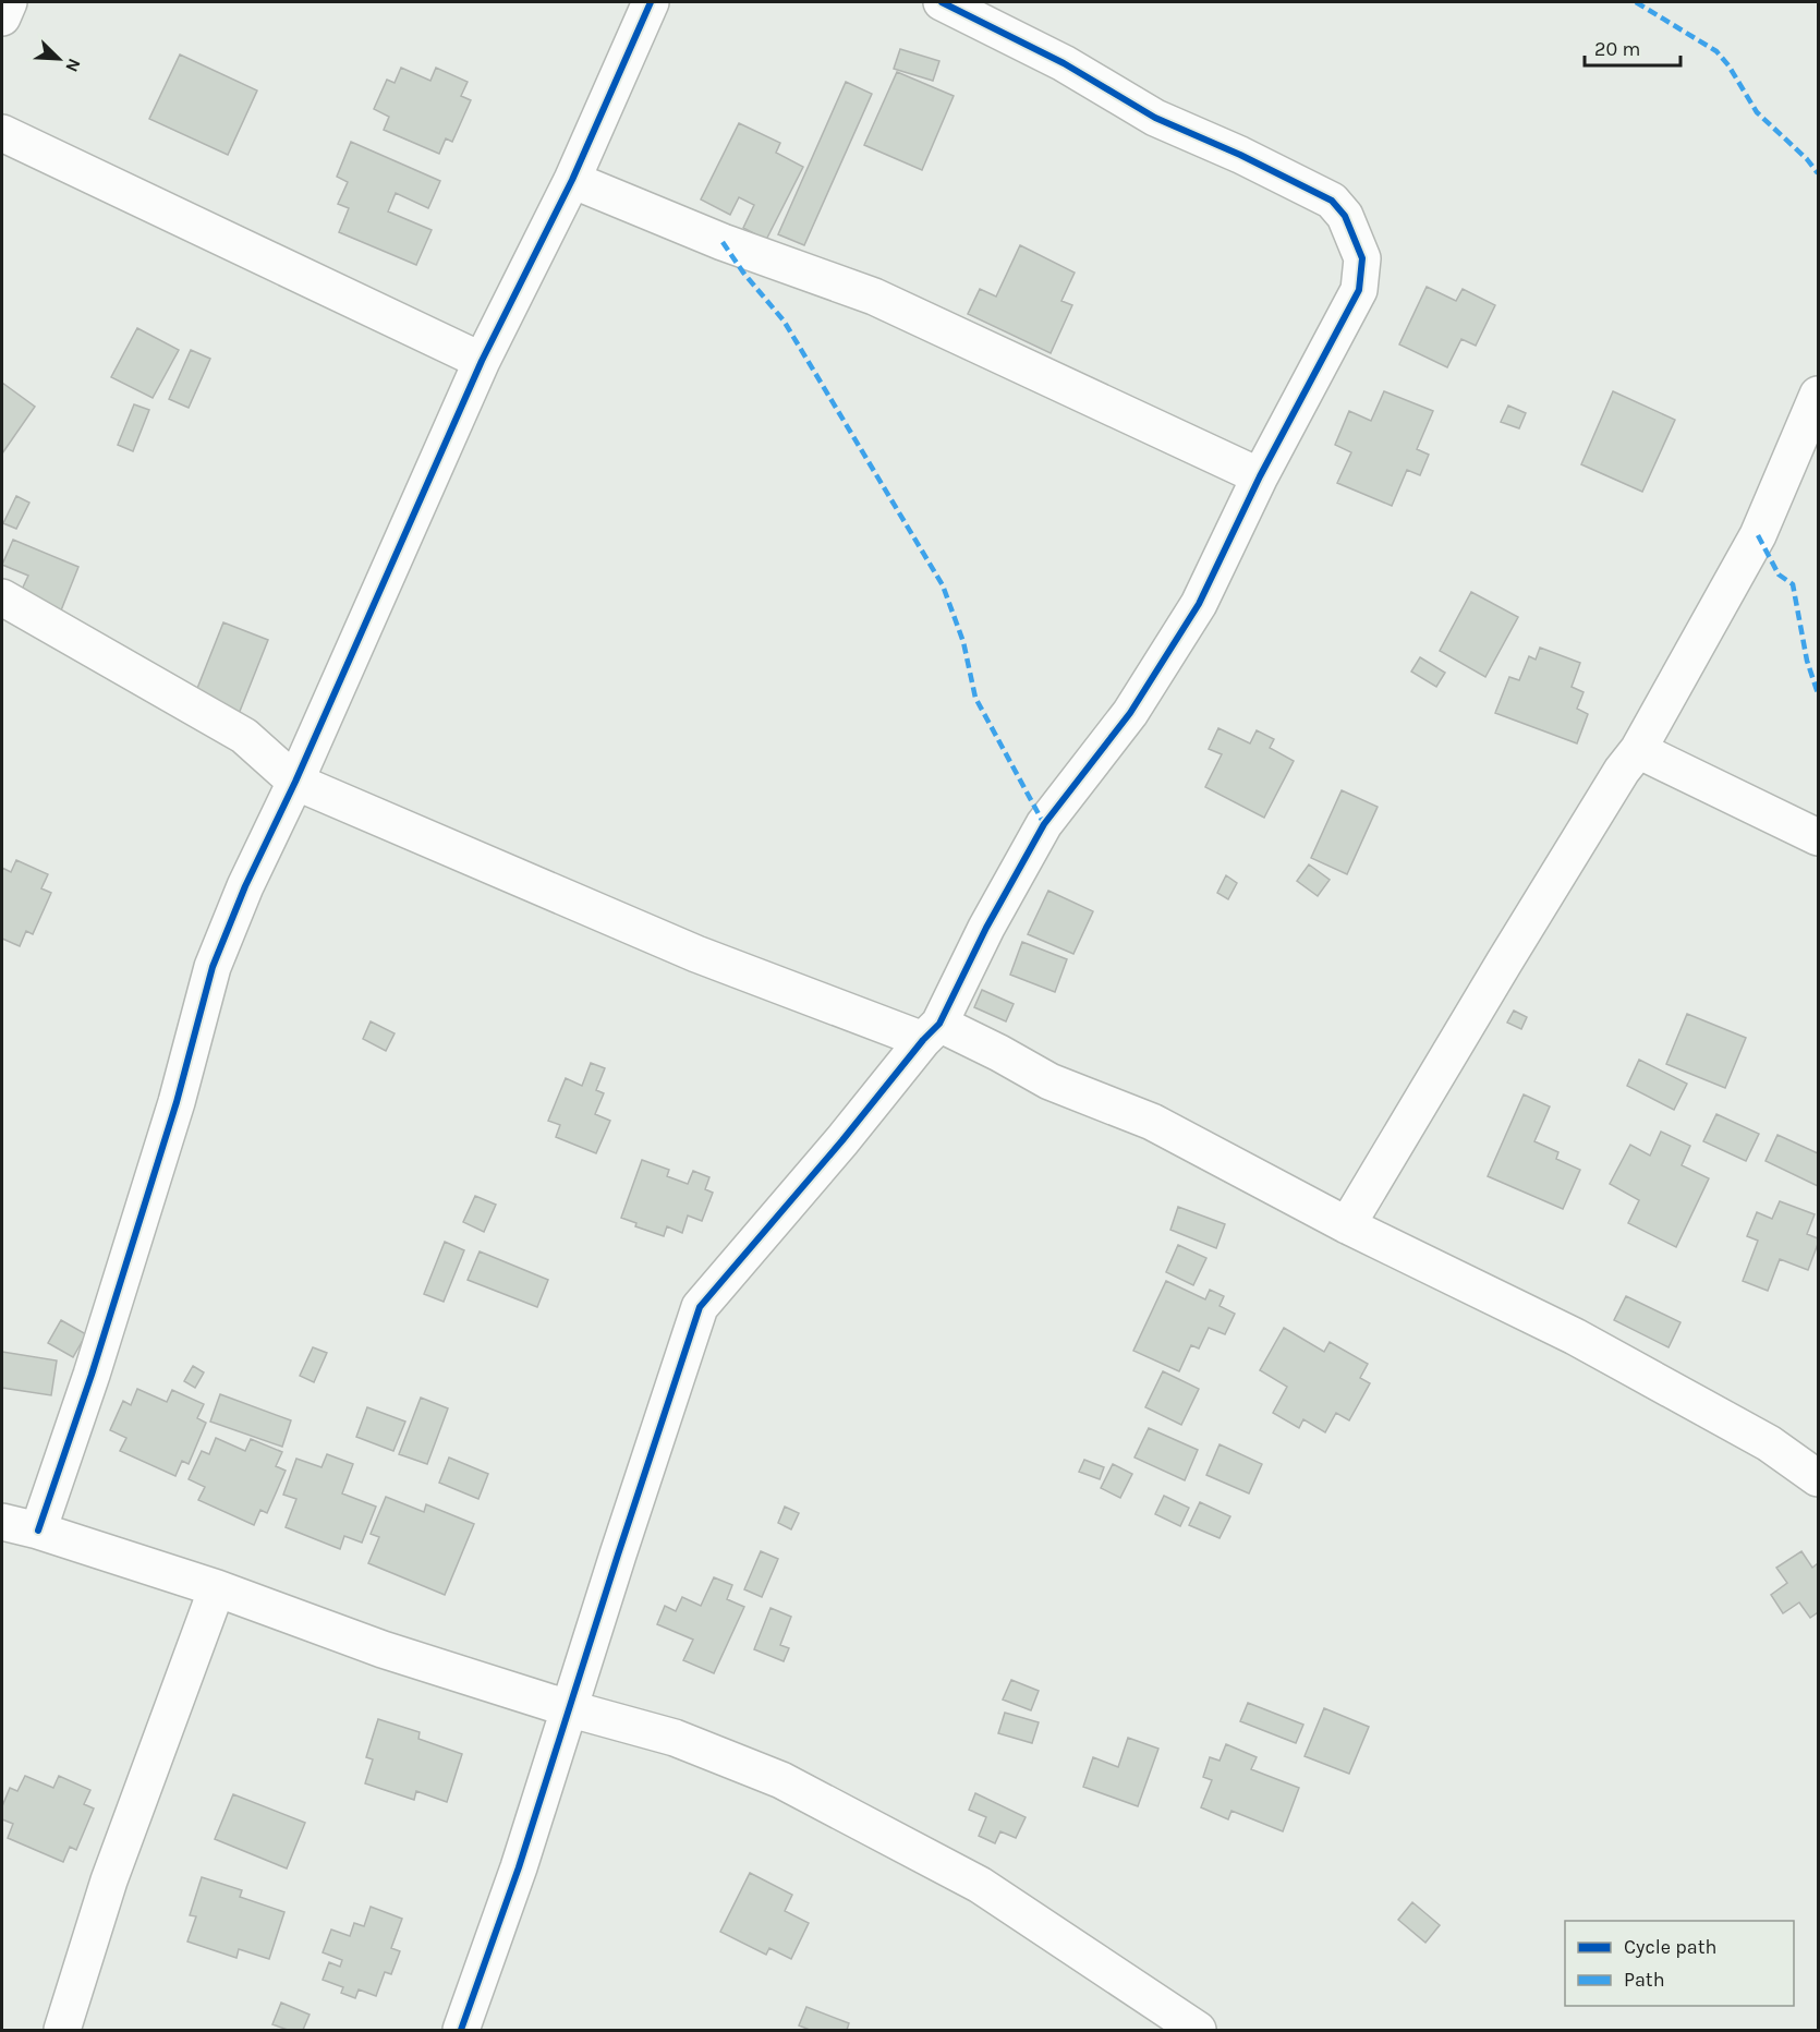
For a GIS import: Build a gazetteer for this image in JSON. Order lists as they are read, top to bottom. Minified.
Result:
{"legend":["Cycle path","Path"],"scale_bar":"20 m","north":"bottom right"}
